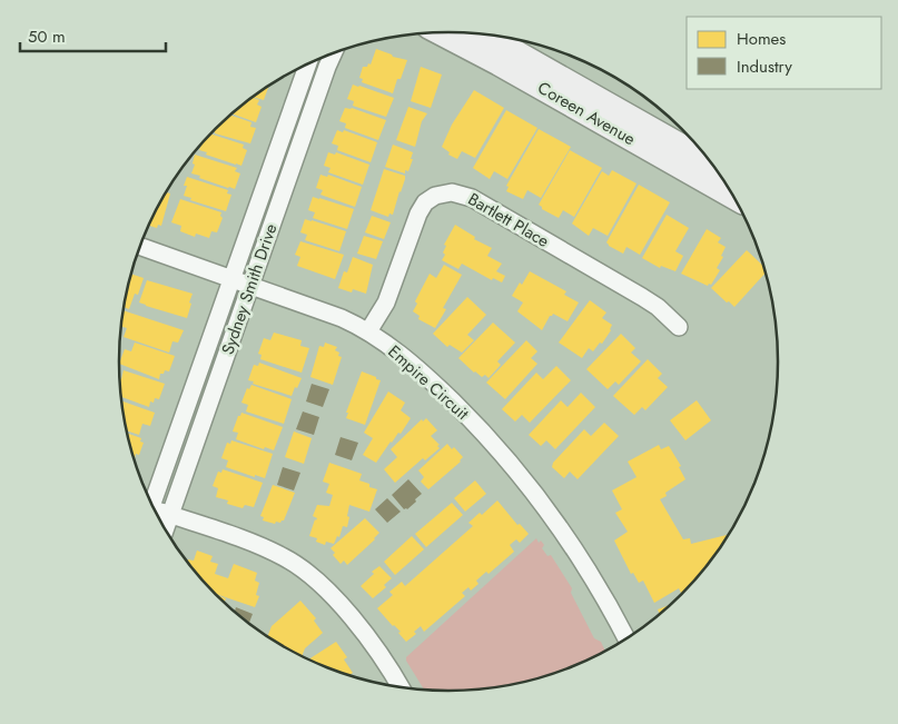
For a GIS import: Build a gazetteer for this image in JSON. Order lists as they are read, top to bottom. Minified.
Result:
{"streets":{"street":["Coreen Avenue","Bartlett Place","Sydney Smith Drive","Empire Circuit"]},"crossings":[["Bartlett Place","Empire Circuit"],["Sydney Smith Drive","Empire Circuit"]],"legend":["Homes","Industry"],"scale_bar":"50 m"}
